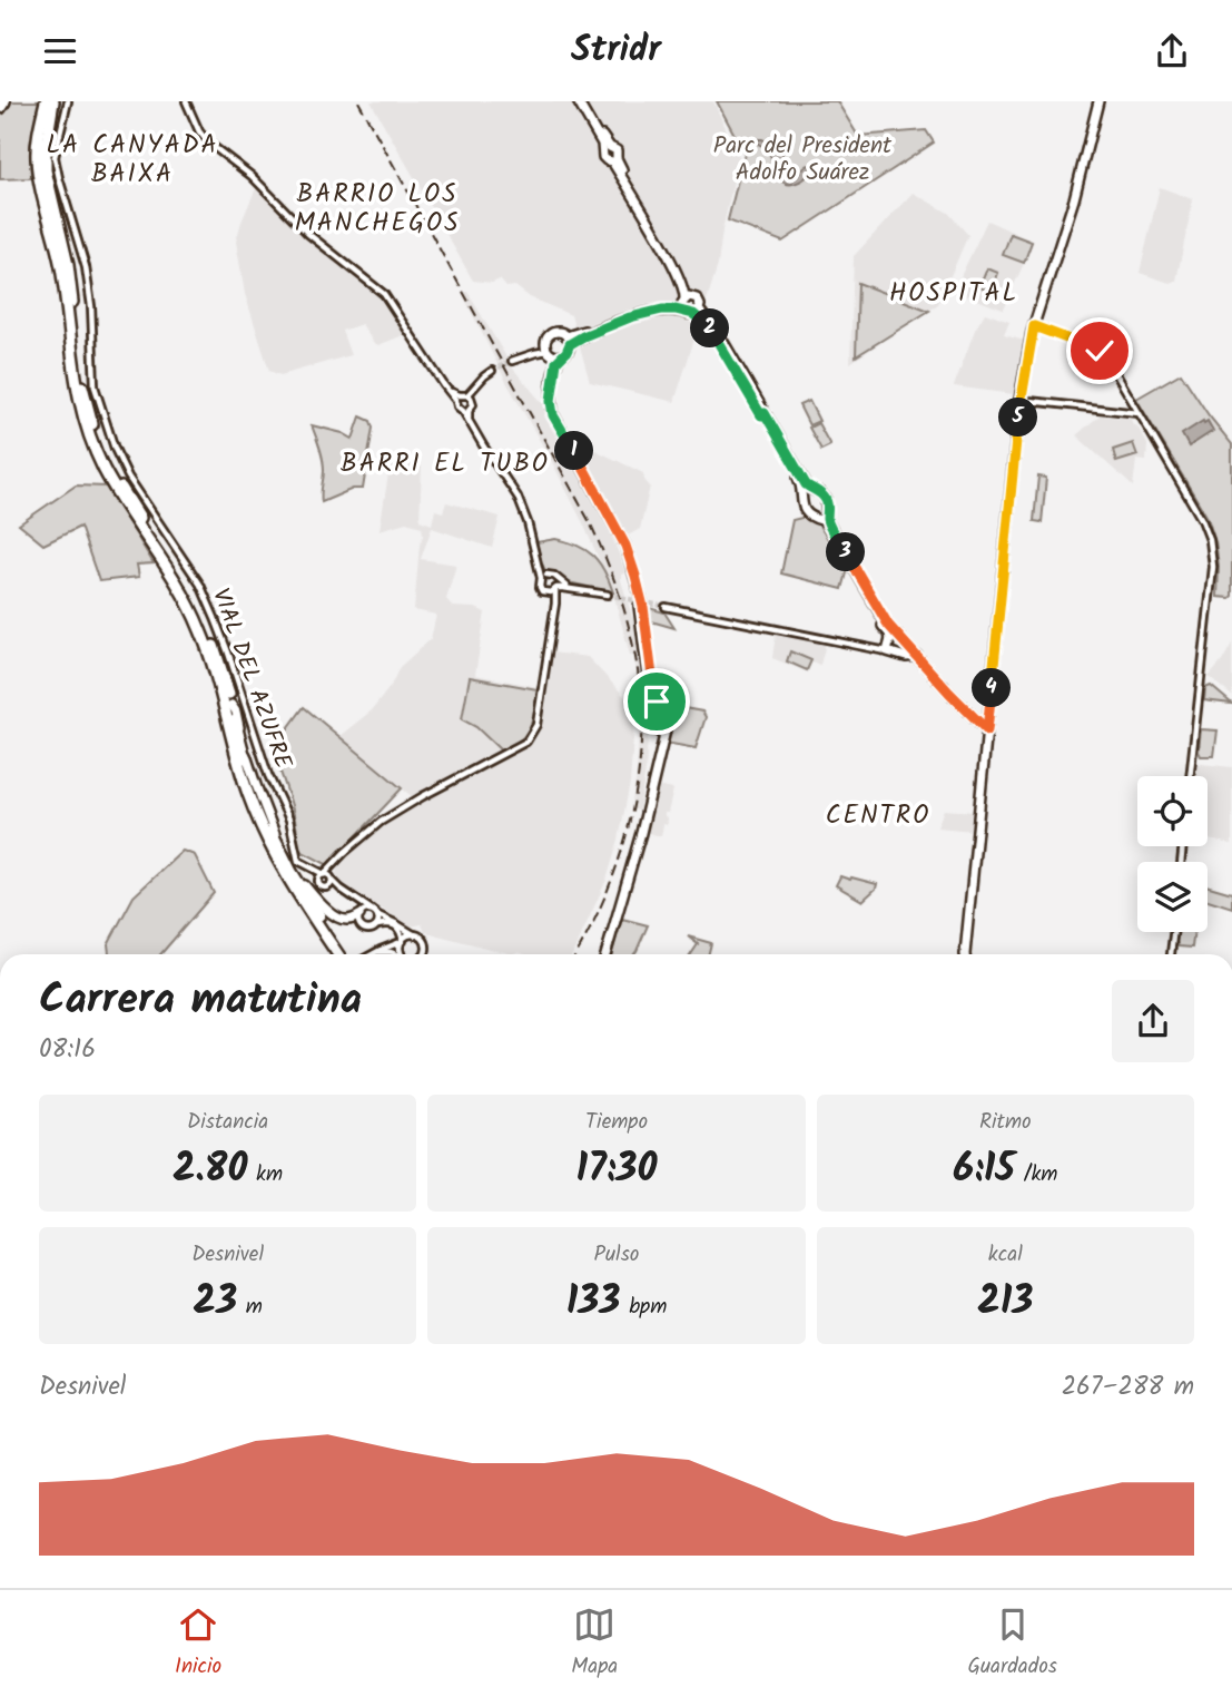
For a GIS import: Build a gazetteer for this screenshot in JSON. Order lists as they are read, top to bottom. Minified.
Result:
{"streets":{"street":["VIAL DEL AZUFRE"]},"districts":["LA CANYADA BAIXA","BARRIO LOS MANCHEGOS","HOSPITAL","BARRI EL TUBO","CENTRO"],"parks":["Parc del President Adolfo Suárez"],"page":{"header":"Stridr","pins":["2","5","1","3","4"],"heading":["Carrera matutina","08:16"],"stats":[["Distancia","2.80 km"],["Tiempo","17:30"],["Ritmo","6:15 /km"],["Desnivel","23 m"],["Pulso","133 bpm"],["kcal","213"]],"chart":["Desnivel","267–288 m"],"tabs":["Inicio","Mapa","Guardados"]}}
